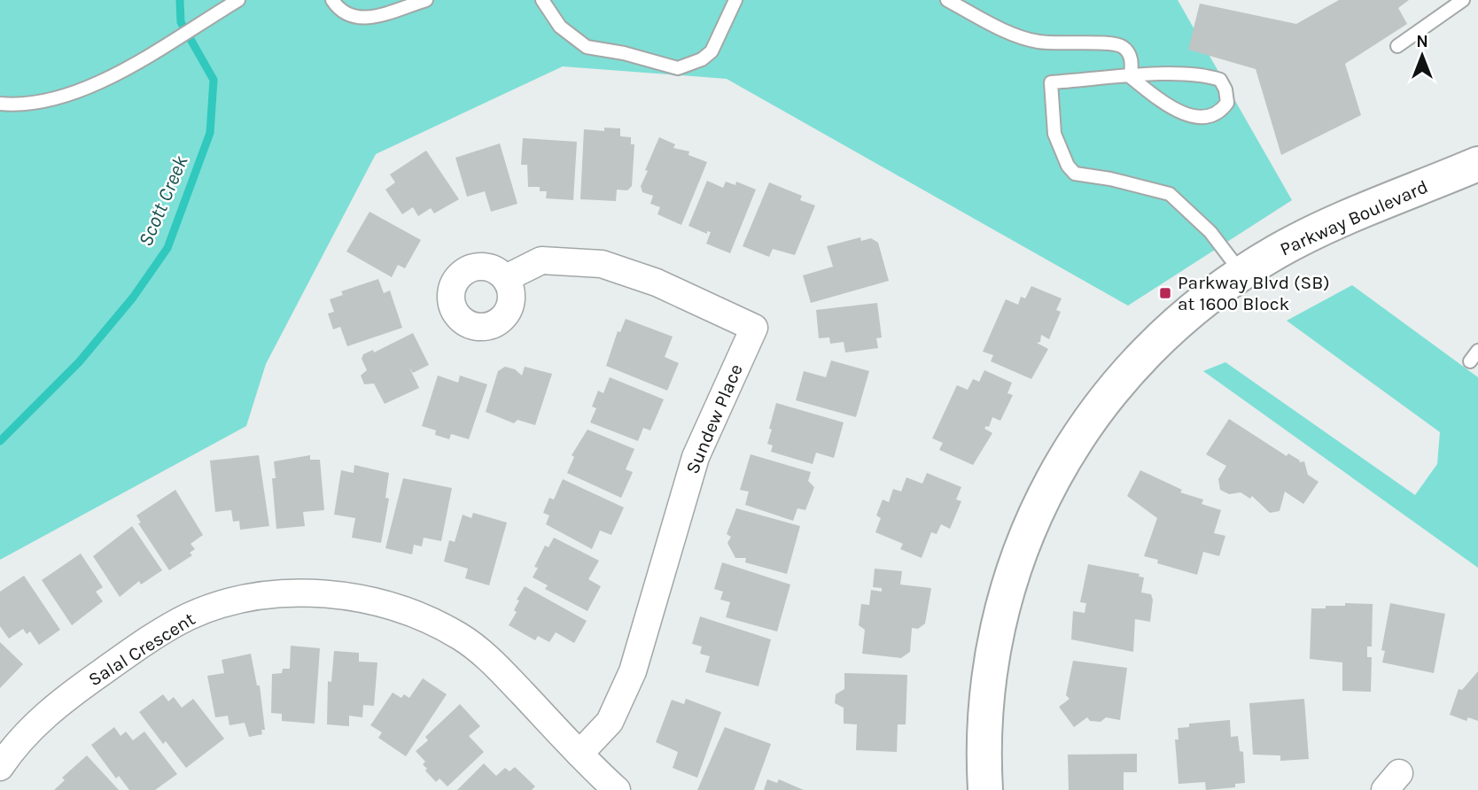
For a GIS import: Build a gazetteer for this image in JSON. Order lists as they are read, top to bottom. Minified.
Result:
{"streets":{"street":["Parkway Boulevard","Sundew Place","Salal Crescent"]},"crossings":[["Sundew Place","Salal Crescent"]],"water":["Scott Creek"],"places":{"transit":["Parkway Blvd (SB) at 1600 Block"]},"north":"top"}
